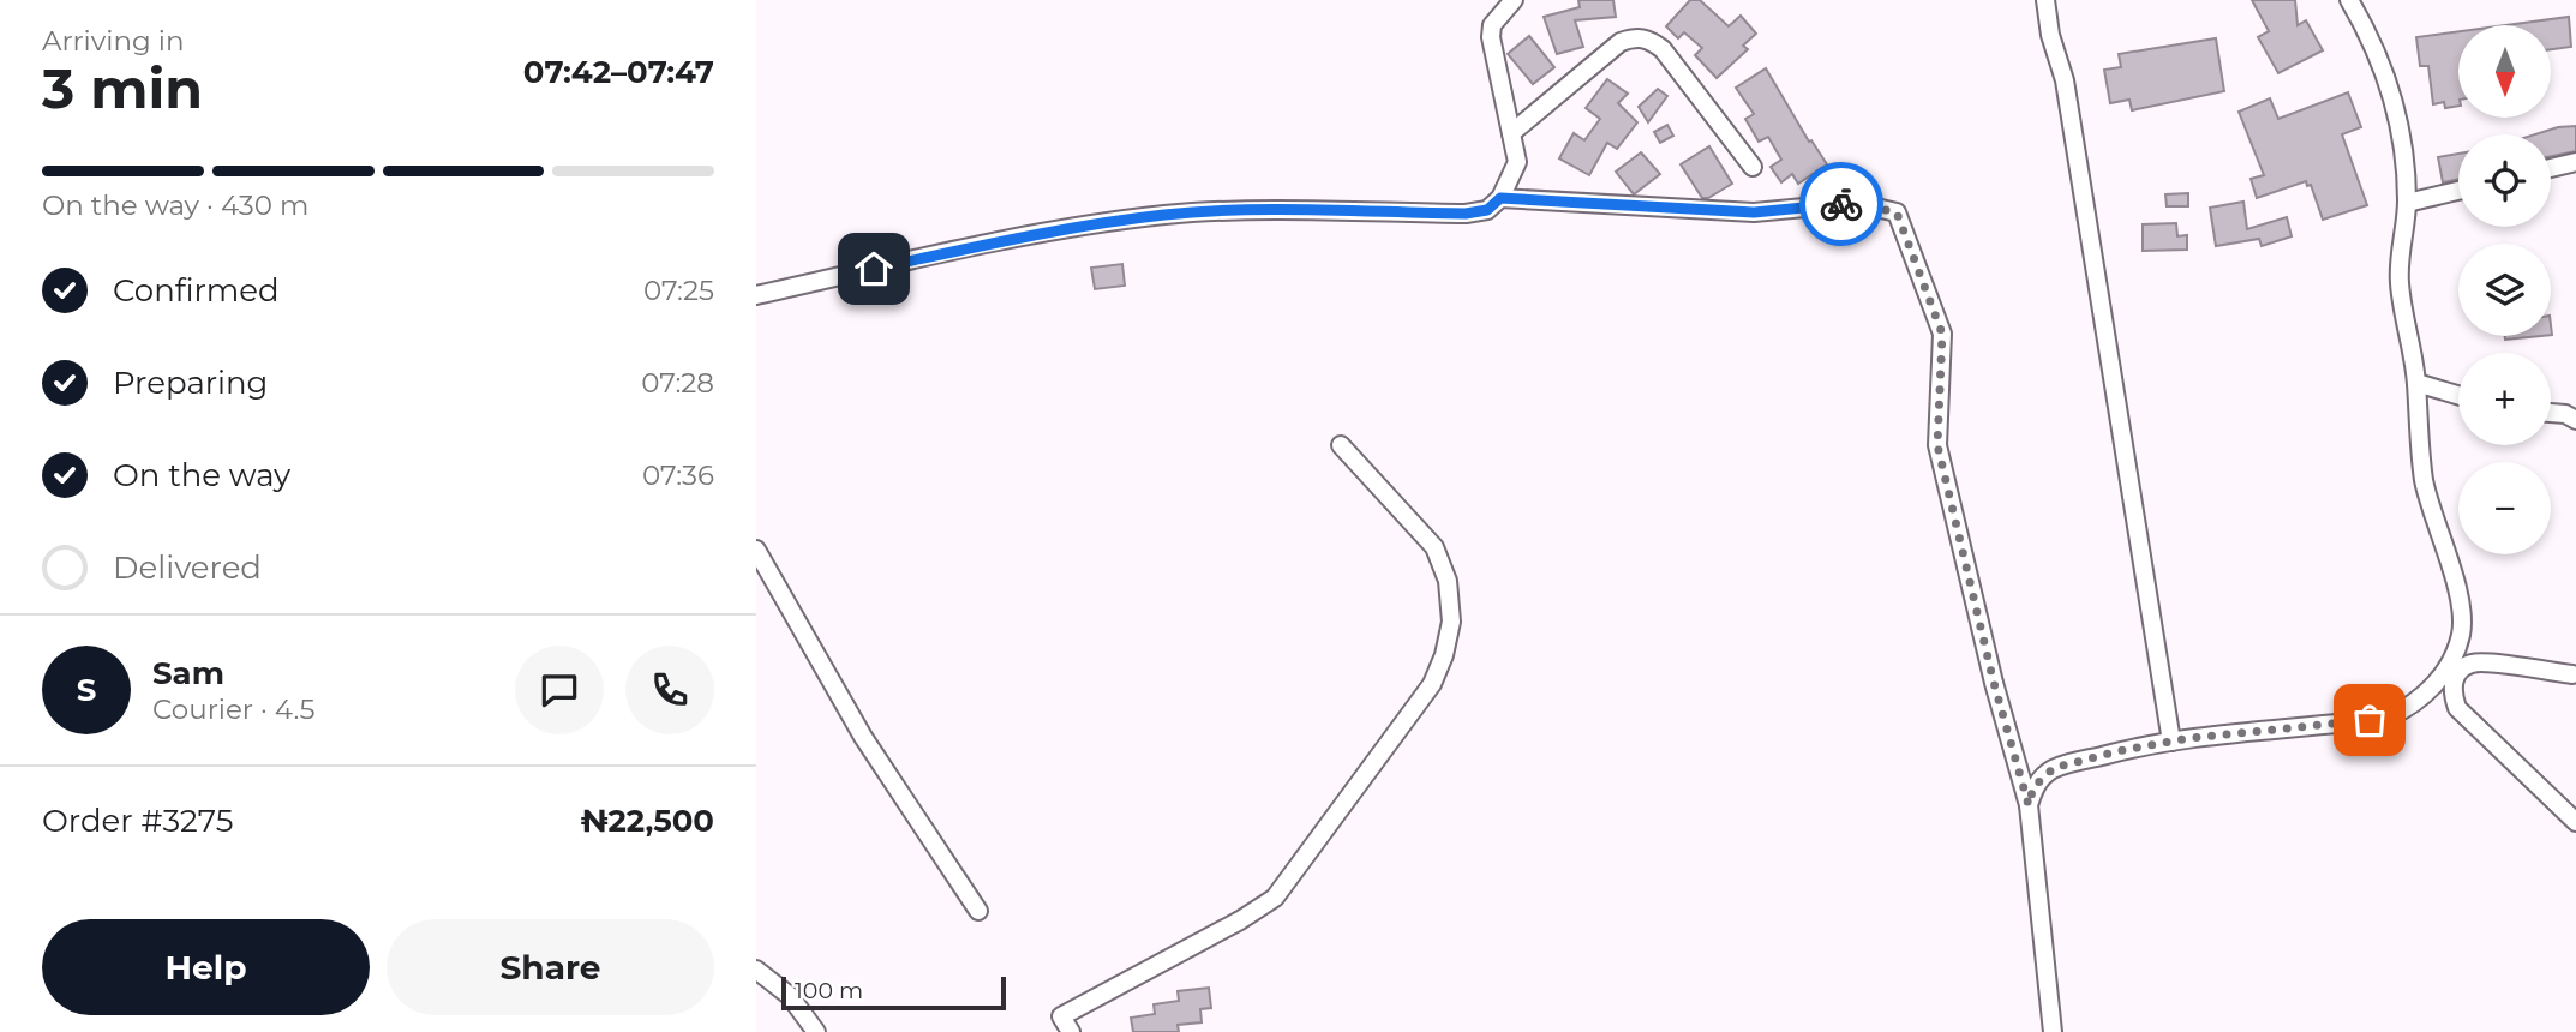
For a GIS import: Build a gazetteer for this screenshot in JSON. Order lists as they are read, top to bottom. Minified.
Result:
{"scale_bar":"100 m","north":"bottom","page":{"heading":["3 min","Arriving in","07:42–07:47"],"panel":["Sam","Courier · 4.5","Order #3275","₦22,500"],"map_buttons":["+","−"],"bar":"On the way · 430 m","list":[["Confirmed","07:25"],["Preparing","07:28"],["On the way","07:36"],"Delivered"],"round":"S","buttons":["Help","Share"],"scale":"100 m"}}
